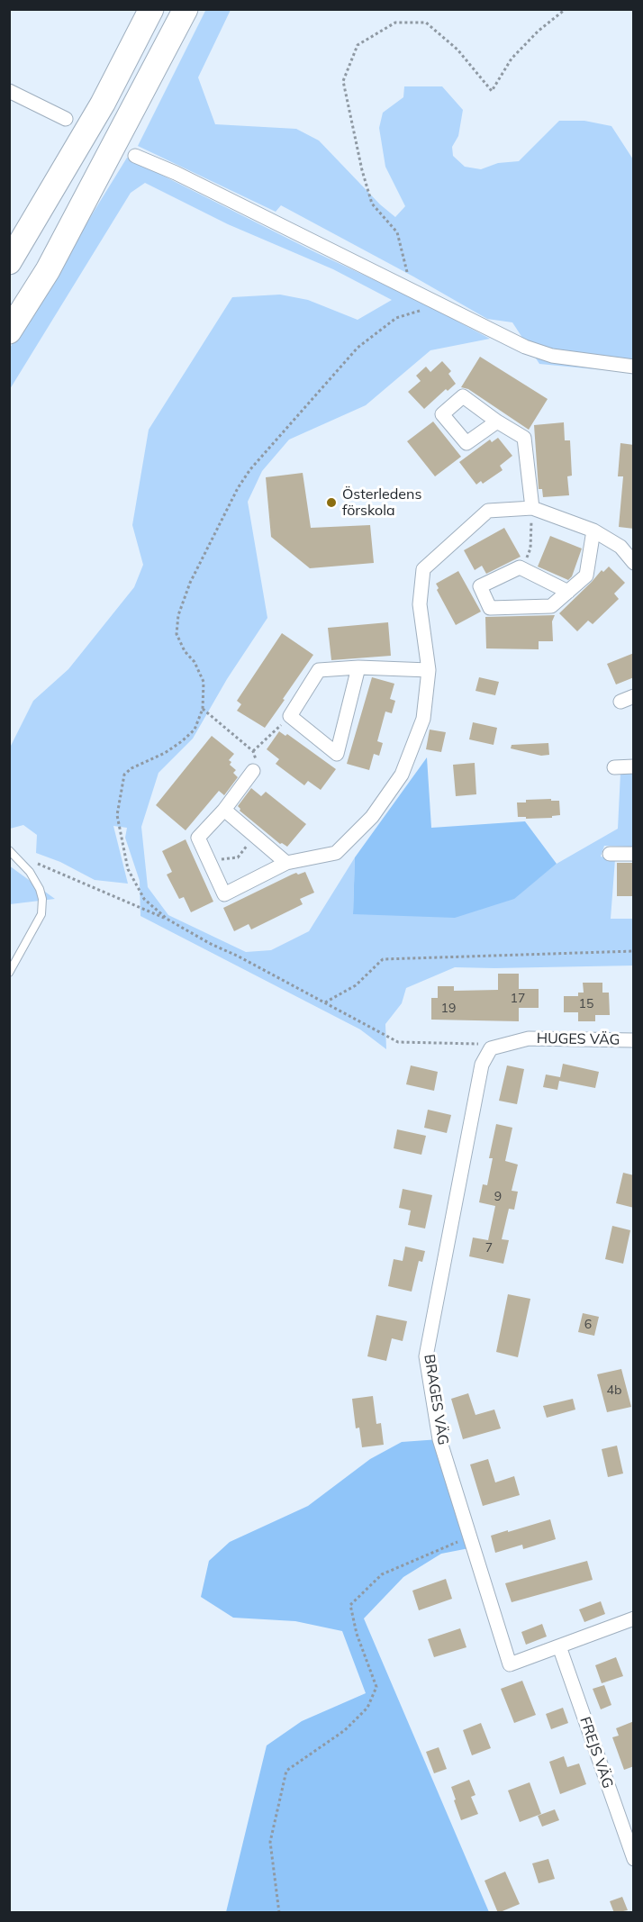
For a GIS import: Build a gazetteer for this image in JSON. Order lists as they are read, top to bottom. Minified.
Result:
{"streets":{"street":["HUGES VÄG","BRAGES VÄG","FREJS VÄG"]},"crossings":[["HUGES VÄG","BRAGES VÄG"],["BRAGES VÄG","FREJS VÄG"]],"places":["Österledens förskola"],"house_numbers":["17","15","19","9","7","6","4b"]}
